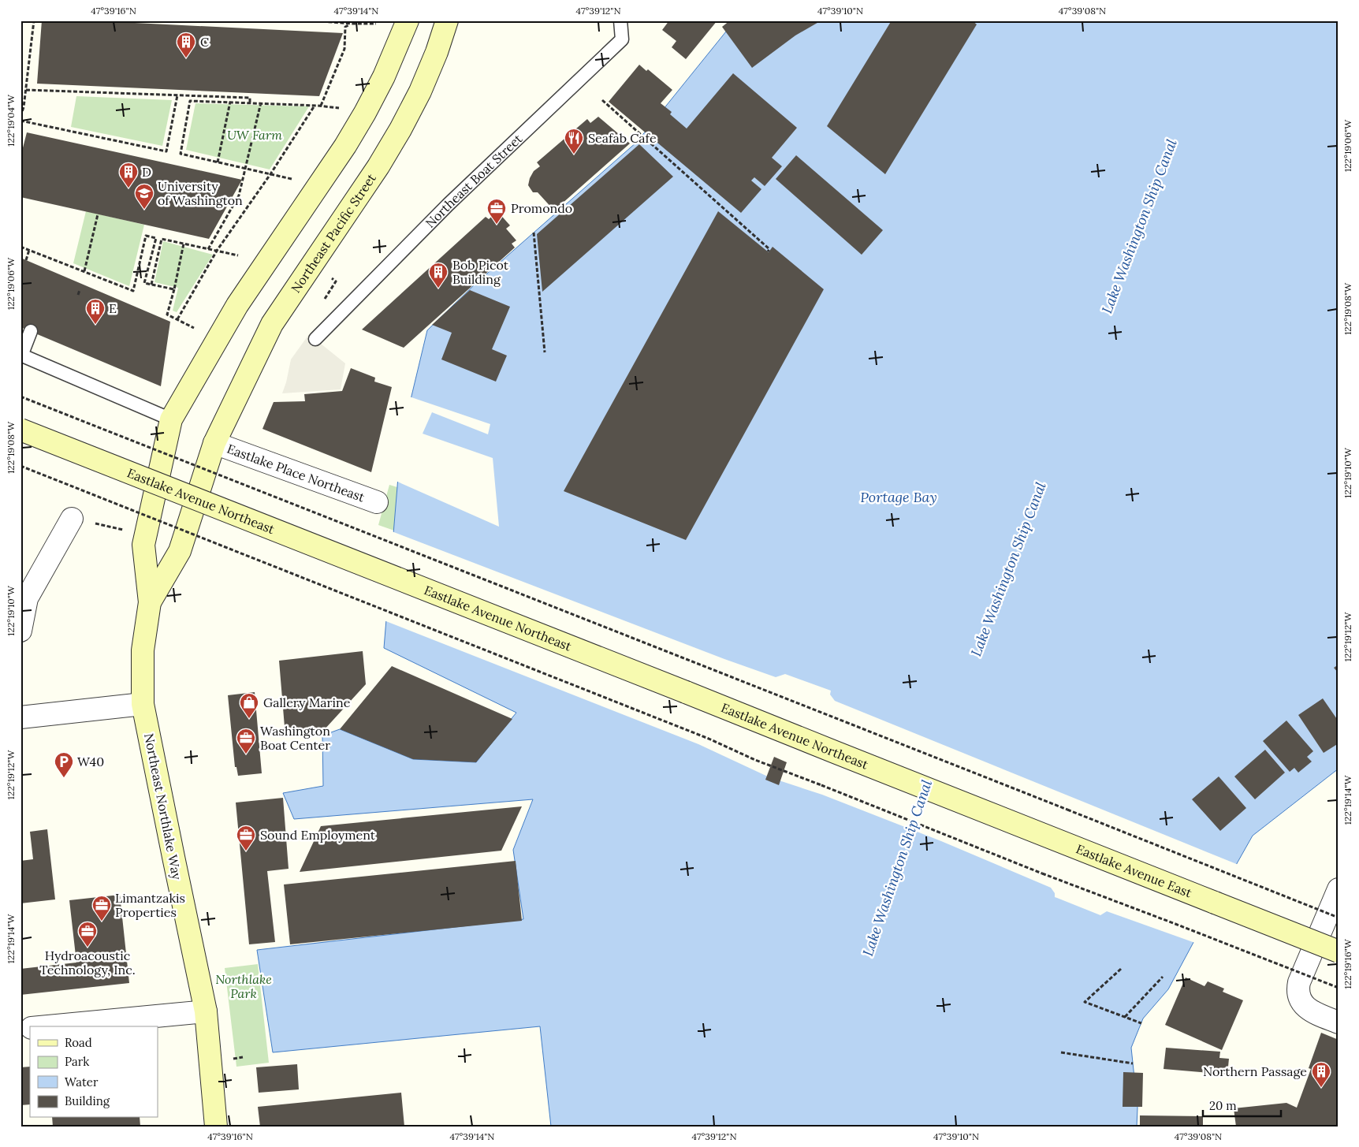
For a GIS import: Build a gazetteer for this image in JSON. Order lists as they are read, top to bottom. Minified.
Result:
{"streets":{"main road":["Northeast Pacific Street","Eastlake Avenue Northeast","Northeast Northlake Way","Eastlake Avenue East"],"street":["Eastlake Place Northeast"],"lane":["Northeast Boat Street"]},"crossings":[["Northeast Pacific Street","Eastlake Place Northeast"],["Northeast Pacific Street","Northeast Northlake Way"],["Eastlake Place Northeast","Northeast Northlake Way"],["Eastlake Avenue Northeast","Eastlake Avenue East"]],"water":["Lake Washington Ship Canal","Portage Bay"],"parks":["UW Farm","Northlake Park"],"places":{"building":["C","D","Bob Picot Building","E","Northern Passage"],"restaurant":["Seafab Cafe"],"school or university":["University of Washington"],"office":["Promondo","Washington Boat Center","Sound Employment","Limantzakis Properties","Hydroacoustic Technology, Inc."],"shop":["Gallery Marine"],"parking":["W40"]},"legend":["Road","Park","Water","Building"],"scale_bar":"20 m","coordinates":["47°39'16\"N","47°39'14\"N","47°39'12\"N","47°39'10\"N","47°39'08\"N","122°19'04\"W","122°19'06\"W","122°19'08\"W","122°19'10\"W","122°19'12\"W","122°19'14\"W","122°19'16\"W"]}
